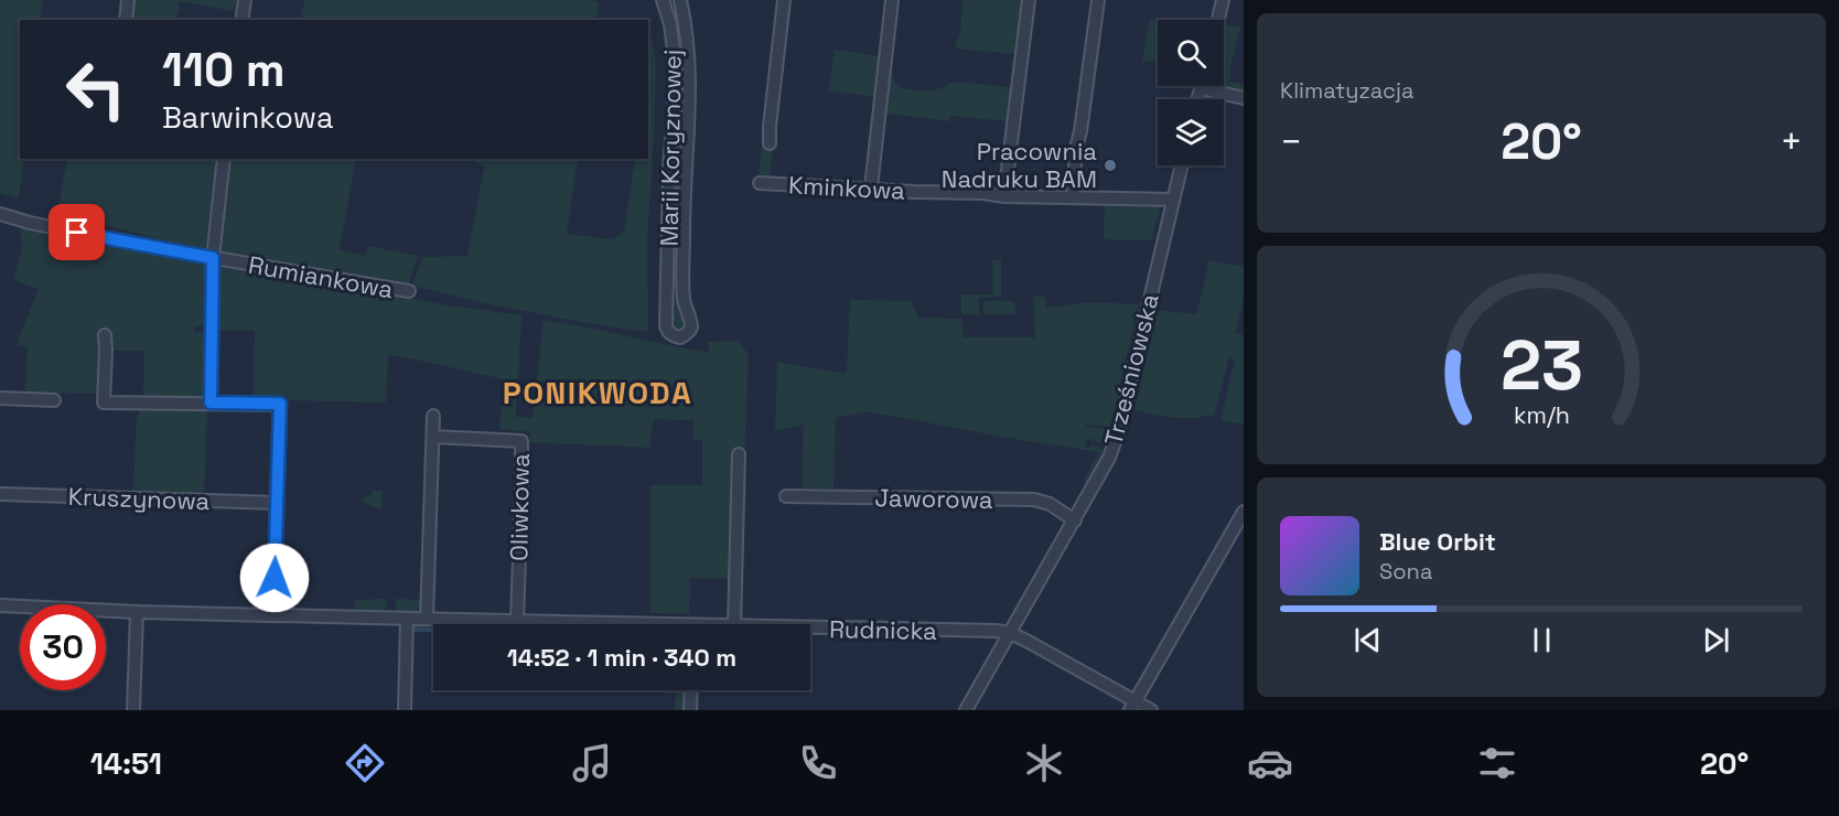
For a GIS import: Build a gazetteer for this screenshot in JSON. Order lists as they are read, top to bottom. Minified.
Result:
{"streets":{"street":["Marii Koryznowej","Kminkowa","Rumiankowa","Trześniowska","Kruszynowa","Jaworowa","Oliwkowa","Rudnicka"]},"crossings":[["Kminkowa","Trześniowska"],["Trześniowska","Jaworowa"],["Trześniowska","Rudnicka"],["Oliwkowa","Rudnicka"]],"districts":["PONIKWODA"],"places":["Pracownia Nadruku BAM"],"page":{"tile":"Klimatyzacja","turn":["110 m","Barwinkowa"],"heat":["−","20°","+"],"song":["Blue Orbit","Sona"],"limit":"30","trip":"14:52 · 1 min · 340 m","tabs":["14:51","20°"],"gauge":["23","km/h"]}}
